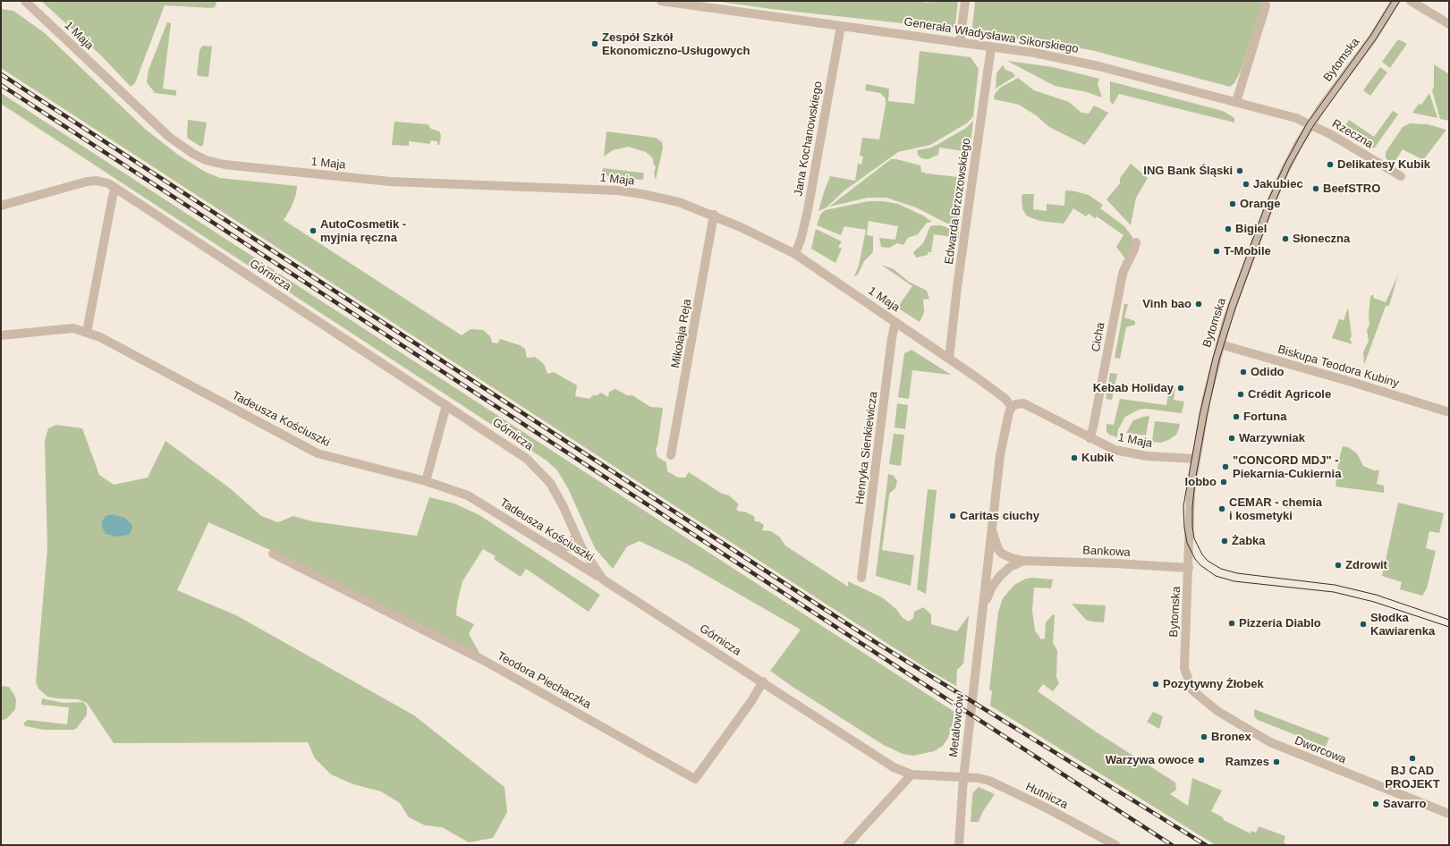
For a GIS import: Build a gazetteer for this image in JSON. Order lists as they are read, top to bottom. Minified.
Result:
{"streets":{"street":["1 Maja","Generała Władysława Sikorskiego","Bytomska","Rzeczna","Jana Kochanowskiego","Edwarda Brzozowskiego","Górnicza","Mikołaja Reja","Cicha","Biskupa Teodora Kubiny","Tadeusza Kościuszki","Henryka Sienkiewicza","Bankowa","Teodora Piechaczka","Metalowców","Dworcowa","Hutnicza"]},"crossings":[["1 Maja","Bytomska"],["1 Maja","Jana Kochanowskiego"],["1 Maja","Edwarda Brzozowskiego"],["1 Maja","Mikołaja Reja"],["1 Maja","Cicha"],["1 Maja","Henryka Sienkiewicza"],["1 Maja","Metalowców"],["Generała Władysława Sikorskiego","Bytomska"],["Generała Władysława Sikorskiego","Rzeczna"],["Generała Władysława Sikorskiego","Jana Kochanowskiego"],["Generała Władysława Sikorskiego","Edwarda Brzozowskiego"],["Bytomska","Rzeczna"],["Bytomska","Biskupa Teodora Kubiny"],["Bytomska","Bankowa"],["Bytomska","Dworcowa"],["Górnicza","Tadeusza Kościuszki"],["Górnicza","Teodora Piechaczka"],["Górnicza","Metalowców"],["Górnicza","Hutnicza"],["Bankowa","Metalowców"],["Metalowców","Hutnicza"]],"places":["Zespół Szkół Ekonomiczno-Usługowych","Delikatesy Kubik","ING Bank Śląski","Jakubiec","BeefSTRO","Orange","Bigiel","AutoCosmetik - myjnia ręczna","Słoneczna","T-Mobile","Vinh bao","Odido","Kebab Holiday","Crédit Agricole","Fortuna","Warzywniak","Kubik","\"CONCORD MDJ\" - Piekarnia-Cukiernia","lobbo","CEMAR - chemia i kosmetyki","Caritas ciuchy","Żabka","Zdrowit","Pizzeria Diablo","Słodka Kawiarenka","Pozytywny Żłobek","Bronex","BJ CAD PROJEKT","Warzywa owoce","Ramzes","Savarro"]}
